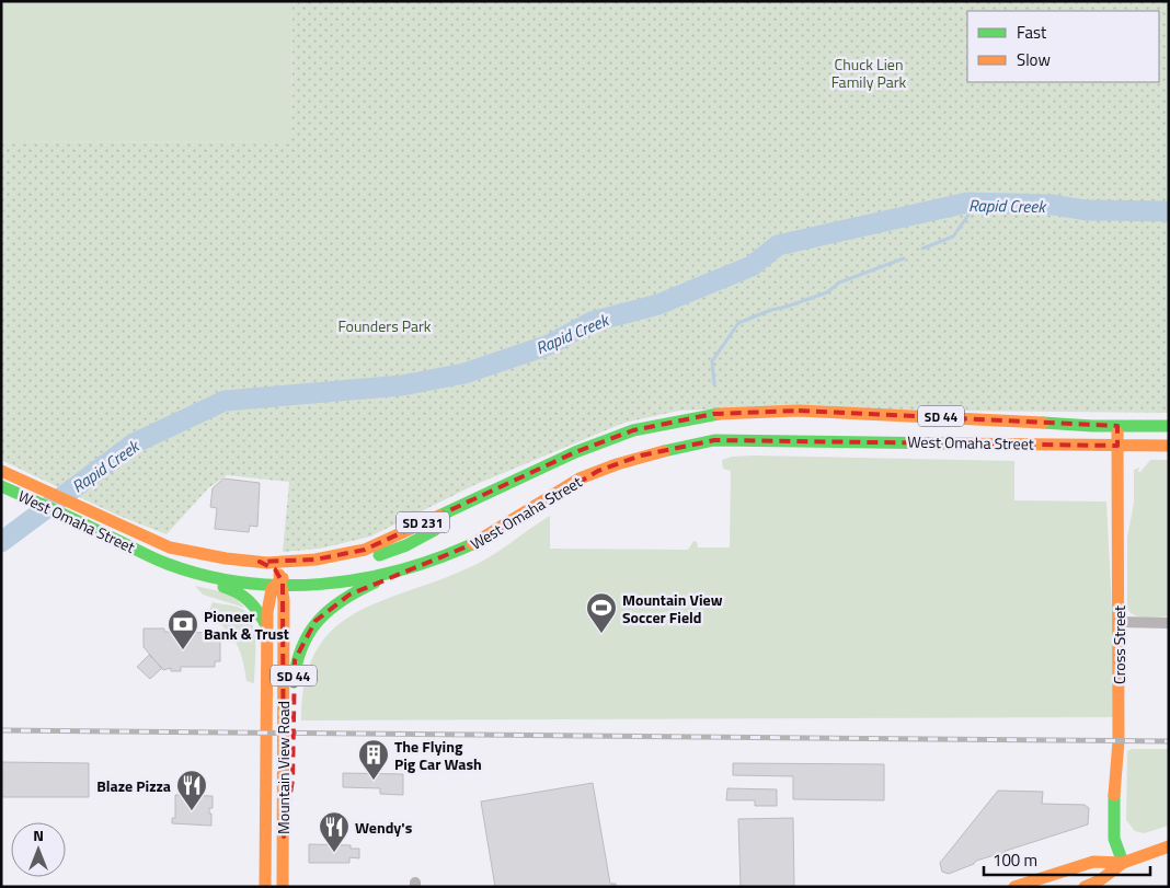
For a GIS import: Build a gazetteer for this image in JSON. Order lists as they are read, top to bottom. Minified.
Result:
{"streets":{"main road":["SD 44","West Omaha Street","SD 231","Cross Street","Mountain View Road"]},"crossings":[["SD 44","West Omaha Street"],["SD 44","Mountain View Road"],["West Omaha Street","Cross Street"],["West Omaha Street","Mountain View Road"]],"water":["Rapid Creek"],"parks":["Chuck Lien Family Park","Founders Park"],"places":{"sports":["Mountain View Soccer Field"],"bank":["Pioneer Bank & Trust"],"building":["The Flying Pig Car Wash"],"restaurant":["Blaze Pizza","Wendy's"]},"legend":["Fast","Slow"],"scale_bar":"100 m","north":"top"}
